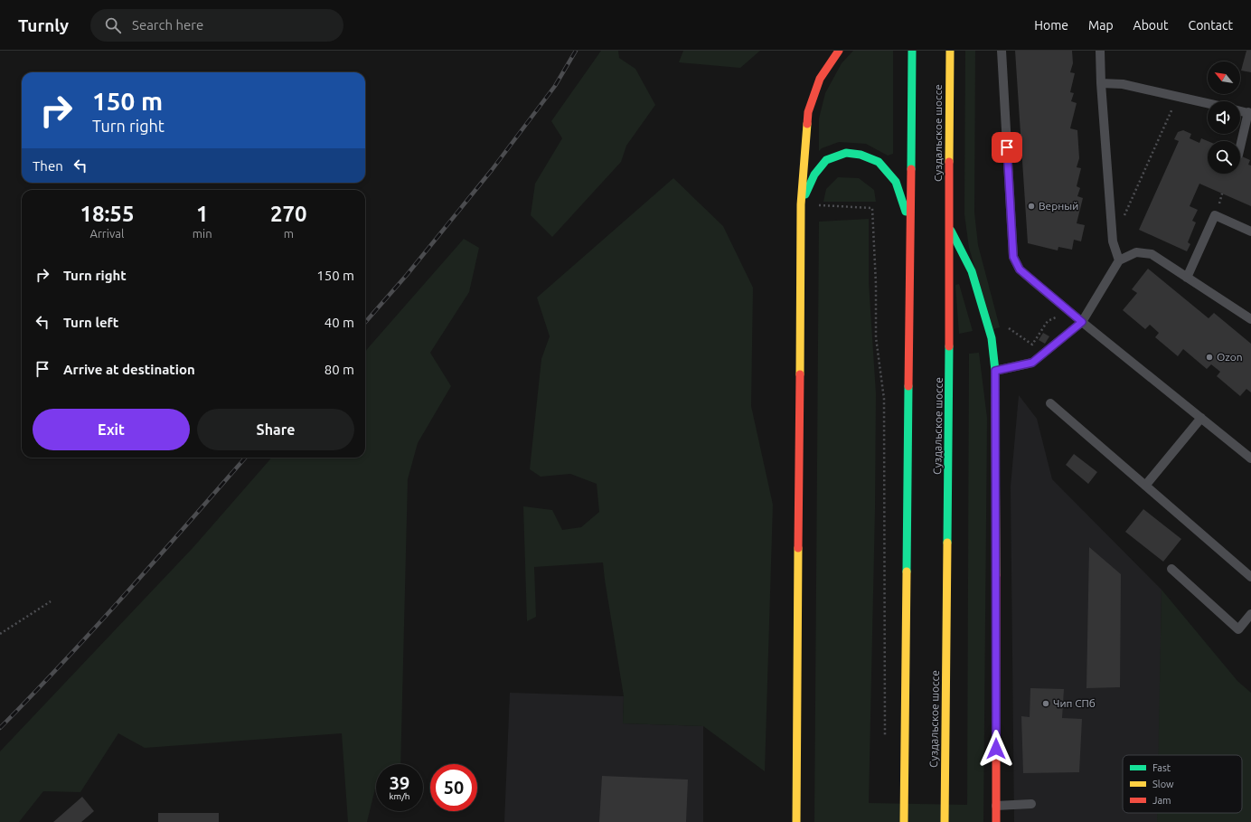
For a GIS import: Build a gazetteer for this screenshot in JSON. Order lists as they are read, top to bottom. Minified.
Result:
{"streets":{"main road":["Суздальское шоссе"]},"places":["Верный","Ozon","Чип СПб"],"legend":["Fast","Slow","Jam"],"north":"top left","page":{"header":"Turnly","search":"Search here","nav":["Home","Map","About","Contact"],"turn":["150 m","Turn right"],"then":"Then","eta":["18:55","Arrival","1","min","270","m"],"list":[{"name":"Turn right","value":"150 m"},{"name":"Turn left","value":"40 m"},{"name":"Arrive at destination","value":"80 m"}],"buttons":["Exit","Share"],"speed":"39 km/h","limit":"50"}}
